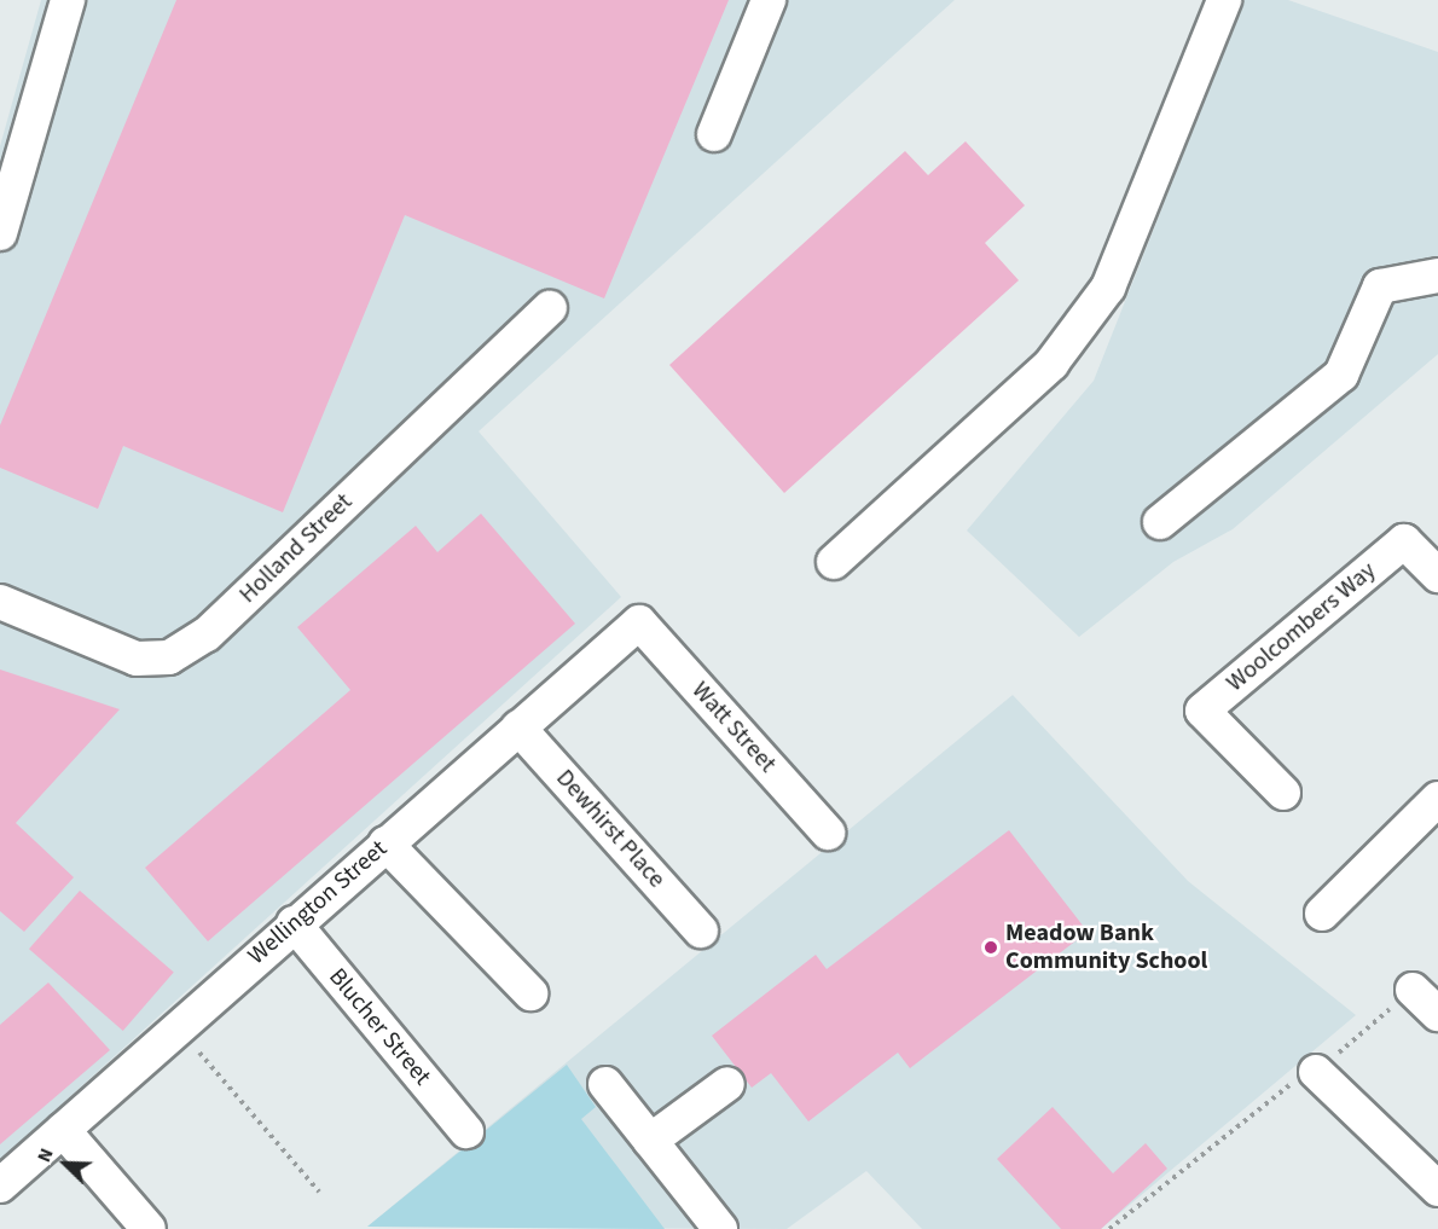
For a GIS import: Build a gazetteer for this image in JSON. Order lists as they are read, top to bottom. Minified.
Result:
{"streets":{"street":["Holland Street","Woolcombers Way","Watt Street","Dewhirst Place","Wellington Street","Blucher Street"]},"crossings":[["Watt Street","Wellington Street"],["Dewhirst Place","Wellington Street"],["Wellington Street","Blucher Street"]],"places":["Meadow Bank Community School"],"north":"top left"}
